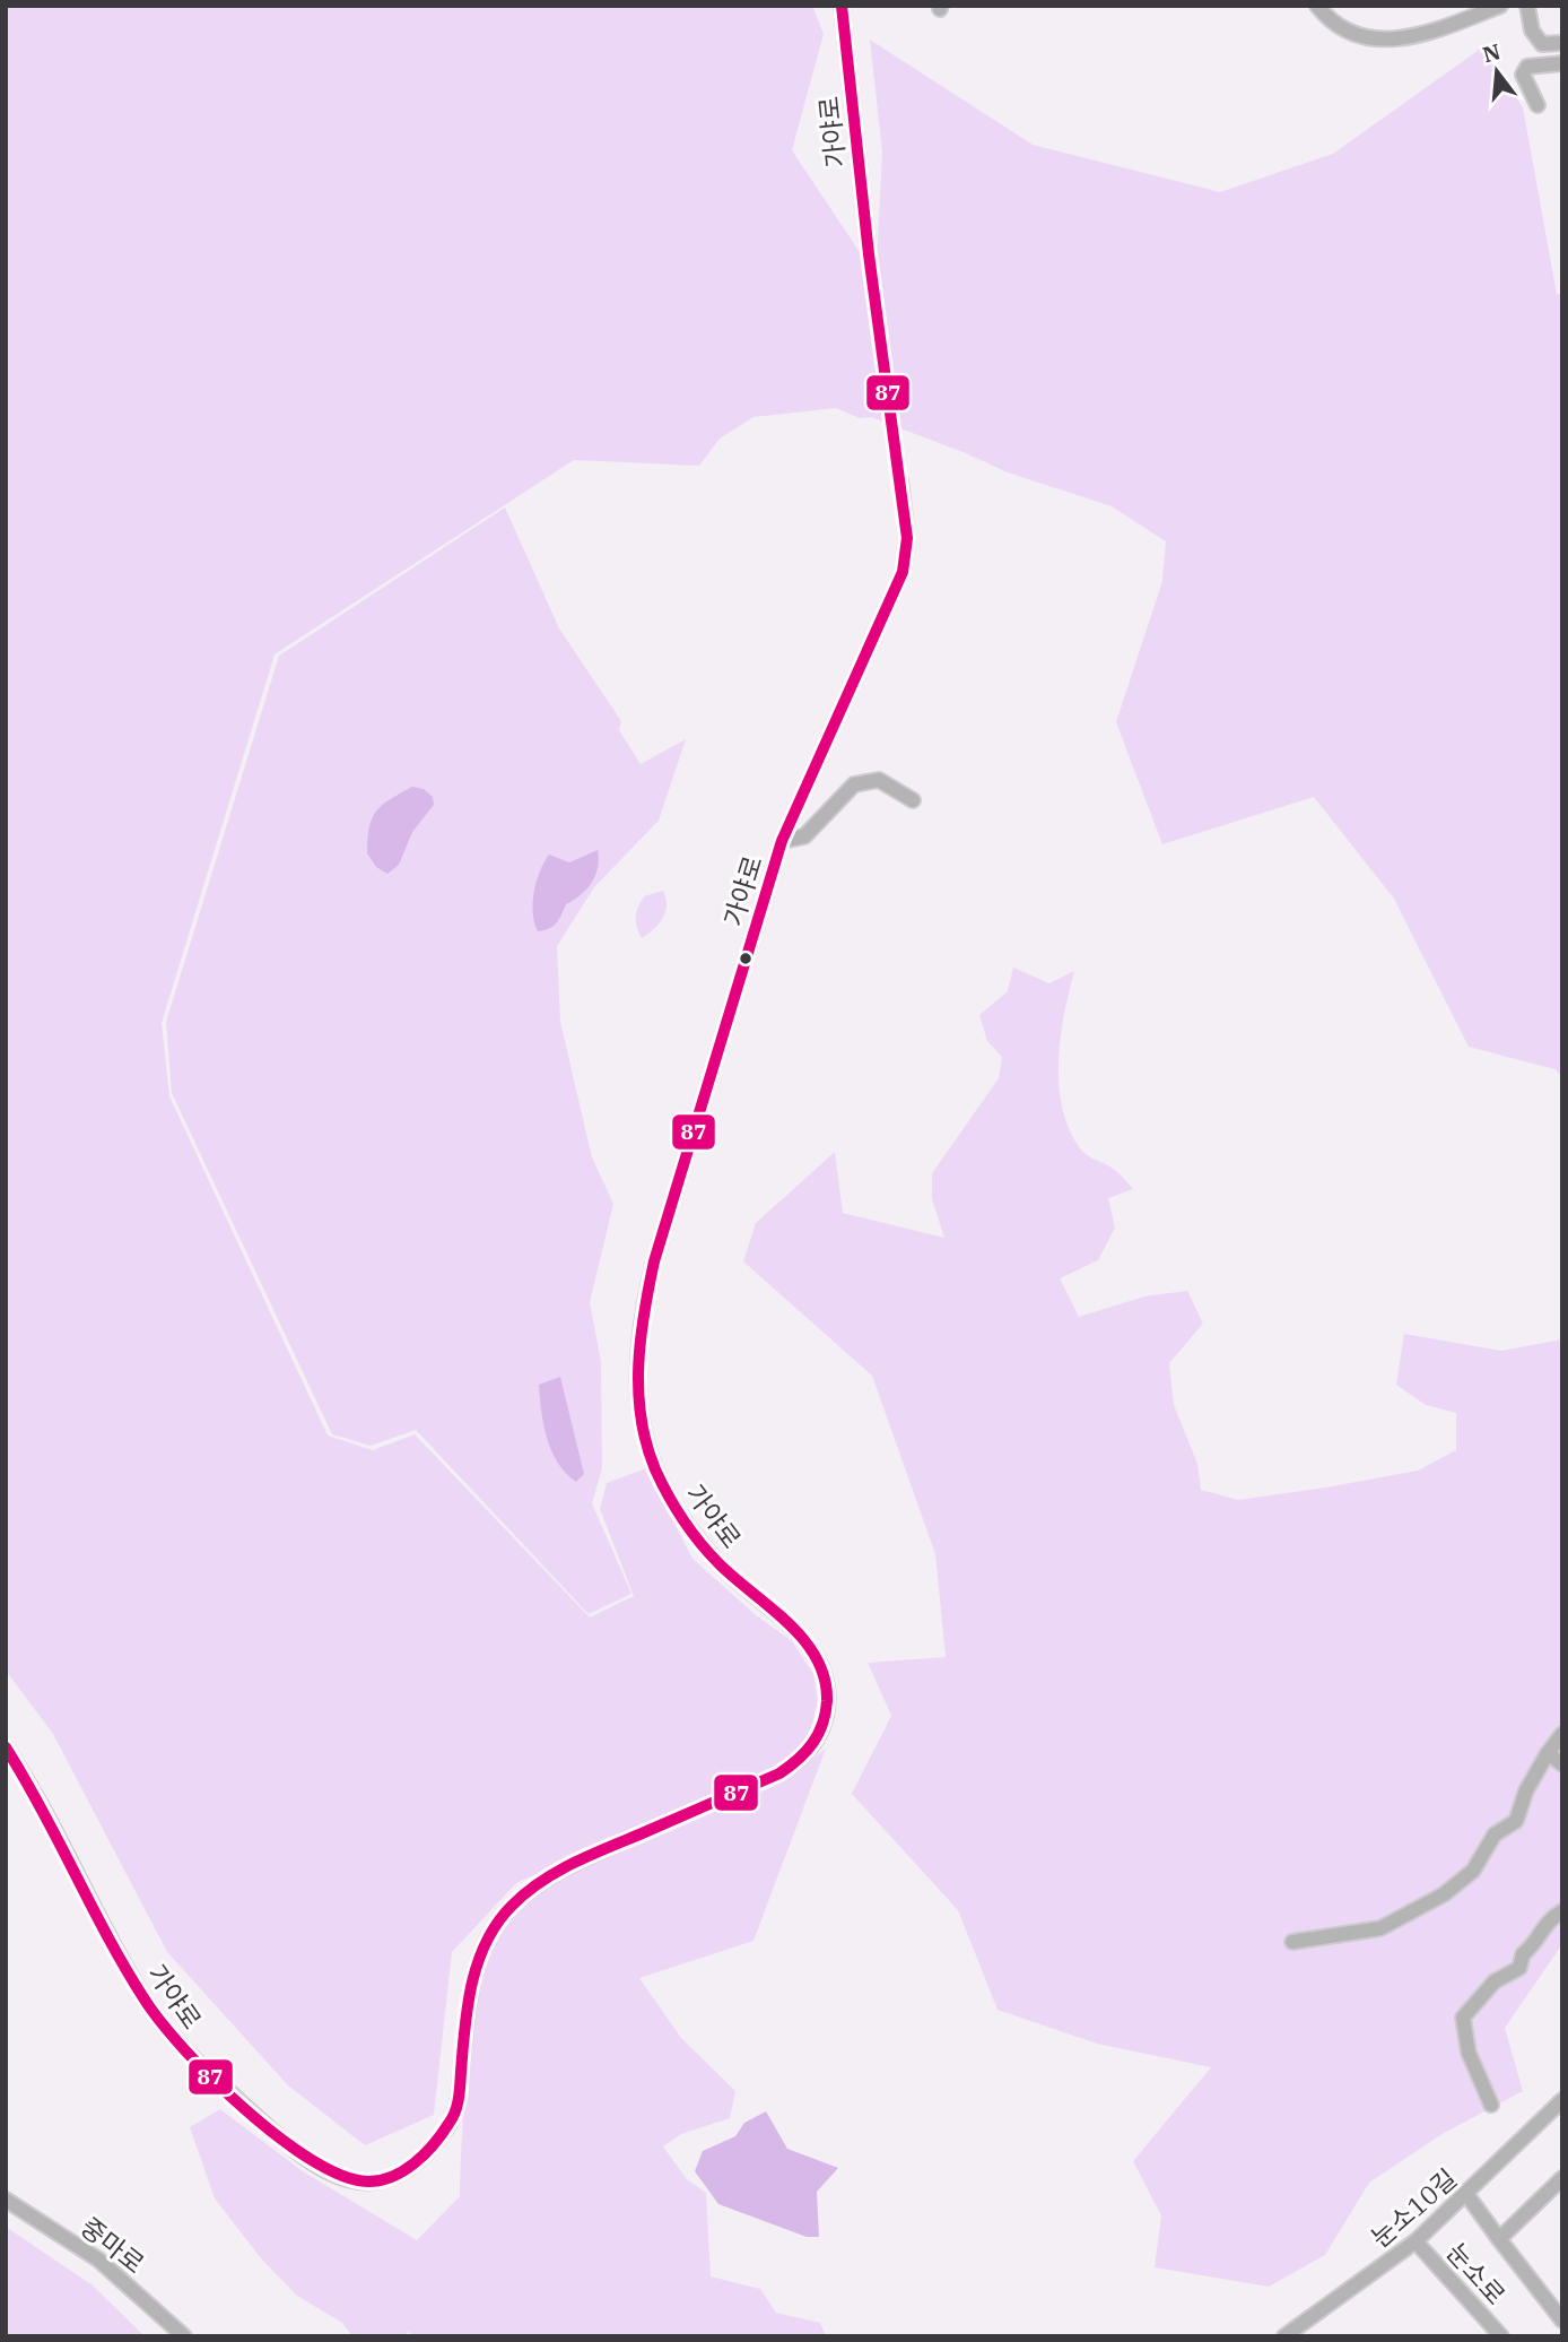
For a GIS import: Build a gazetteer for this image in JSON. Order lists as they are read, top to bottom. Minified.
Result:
{"streets":{"street":["가야로","눈소10길","중마로","눈소로"]},"crossings":[["눈소10길","눈소로"]],"lines":["transit line 87"],"north":"top"}
